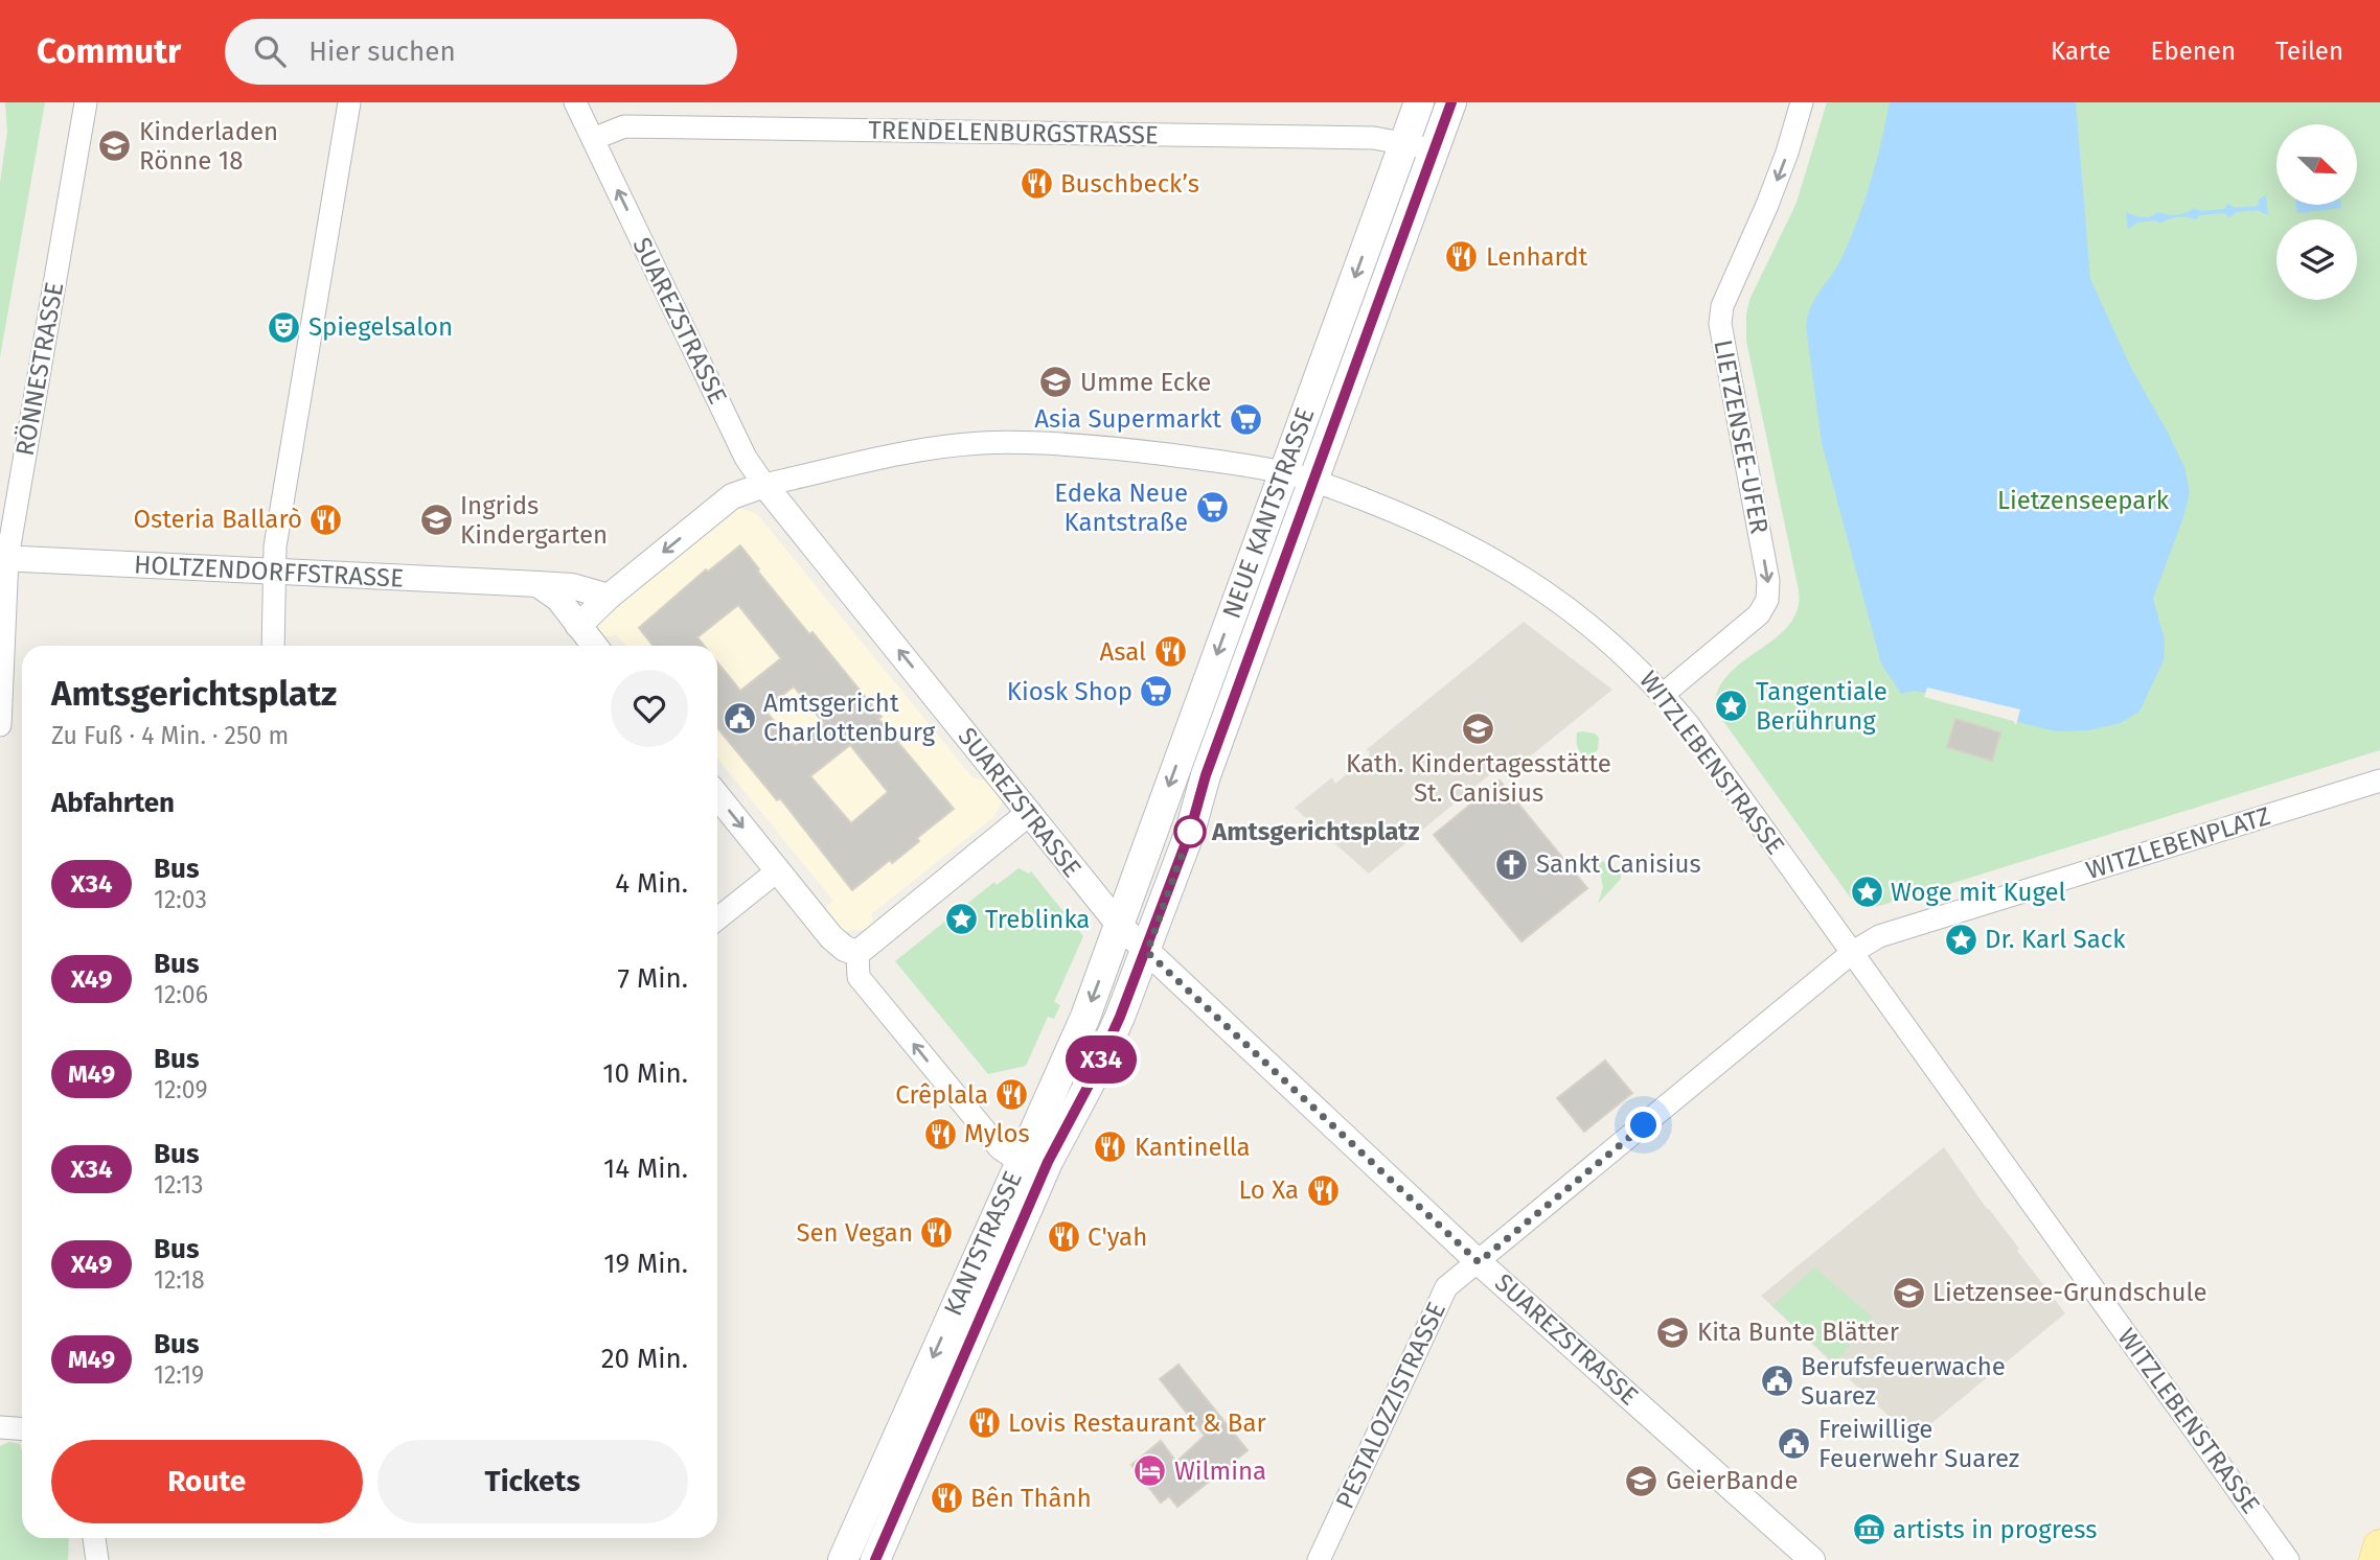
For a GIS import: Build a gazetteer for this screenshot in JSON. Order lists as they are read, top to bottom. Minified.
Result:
{"streets":{"main road":["NEUE KANTSTRASSE","KANTSTRASSE"],"street":["TRENDELENBURGSTRASSE","SUAREZSTRASSE","RÖNNESTRASSE","LIETZENSEE-UFER","HOLTZENDORFFSTRASSE","WITZLEBENSTRASSE","WITZLEBENPLATZ","PESTALOZZISTRASSE"]},"crossings":[["TRENDELENBURGSTRASSE","SUAREZSTRASSE"],["TRENDELENBURGSTRASSE","NEUE KANTSTRASSE"],["SUAREZSTRASSE","NEUE KANTSTRASSE"],["SUAREZSTRASSE","WITZLEBENSTRASSE"],["SUAREZSTRASSE","WITZLEBENPLATZ"],["SUAREZSTRASSE","KANTSTRASSE"],["SUAREZSTRASSE","PESTALOZZISTRASSE"],["RÖNNESTRASSE","HOLTZENDORFFSTRASSE"],["LIETZENSEE-UFER","WITZLEBENSTRASSE"],["NEUE KANTSTRASSE","WITZLEBENSTRASSE"],["NEUE KANTSTRASSE","KANTSTRASSE"],["HOLTZENDORFFSTRASSE","WITZLEBENSTRASSE"],["WITZLEBENSTRASSE","WITZLEBENPLATZ"],["WITZLEBENPLATZ","PESTALOZZISTRASSE"]],"one_way":["SUAREZSTRASSE","LIETZENSEE-UFER"],"parks":["Lietzenseepark"],"places":{"school or university":["Kinderladen Rönne 18","Umme Ecke","Ingrids Kindergarten","Kath. Kindertagesstätte St. Canisius","Lietzensee-Grundschule","Kita Bunte Blätter","GeierBande"],"restaurant":["Buschbeck’s","Lenhardt","Osteria Ballarò","Asal","Crêplala","Mylos","Kantinella","Lo Xa","Sen Vegan","C'yah","Lovis Restaurant & Bar","Bên Thânh"],"theatre":["Spiegelsalon"],"supermarket":["Asia Supermarkt","Edeka Neue Kantstraße","Kiosk Shop"],"place":["Tangentiale Berührung","Woge mit Kugel","Treblinka","Dr. Karl Sack"],"public building":["Amtsgericht Charlottenburg","Berufsfeuerwache Suarez","Freiwillige Feuerwehr Suarez"],"other":["Amtsgerichtsplatz"],"church":["Sankt Canisius"],"hotel":["Wilmina"],"museum":["artists in progress"]},"lines":["bus line X34"],"north":"bottom right","page":{"header":"Commutr","search":"Hier suchen","nav":["Karte","Ebenen","Teilen"],"on_map":"X34","heading":[["Amtsgerichtsplatz","Zu Fuß · 4 Min. · 250 m"],"Abfahrten"],"list":[{"mark":"X34","name":"Bus","note":"12:03","value":"4 Min."},{"mark":"X49","name":"Bus","note":"12:06","value":"7 Min."},{"mark":"M49","name":"Bus","note":"12:09","value":"10 Min."},{"mark":"X34","name":"Bus","note":"12:13","value":"14 Min."},{"mark":"X49","name":"Bus","note":"12:18","value":"19 Min."},{"mark":"M49","name":"Bus","note":"12:19","value":"20 Min."}],"buttons":["Route","Tickets"]}}
